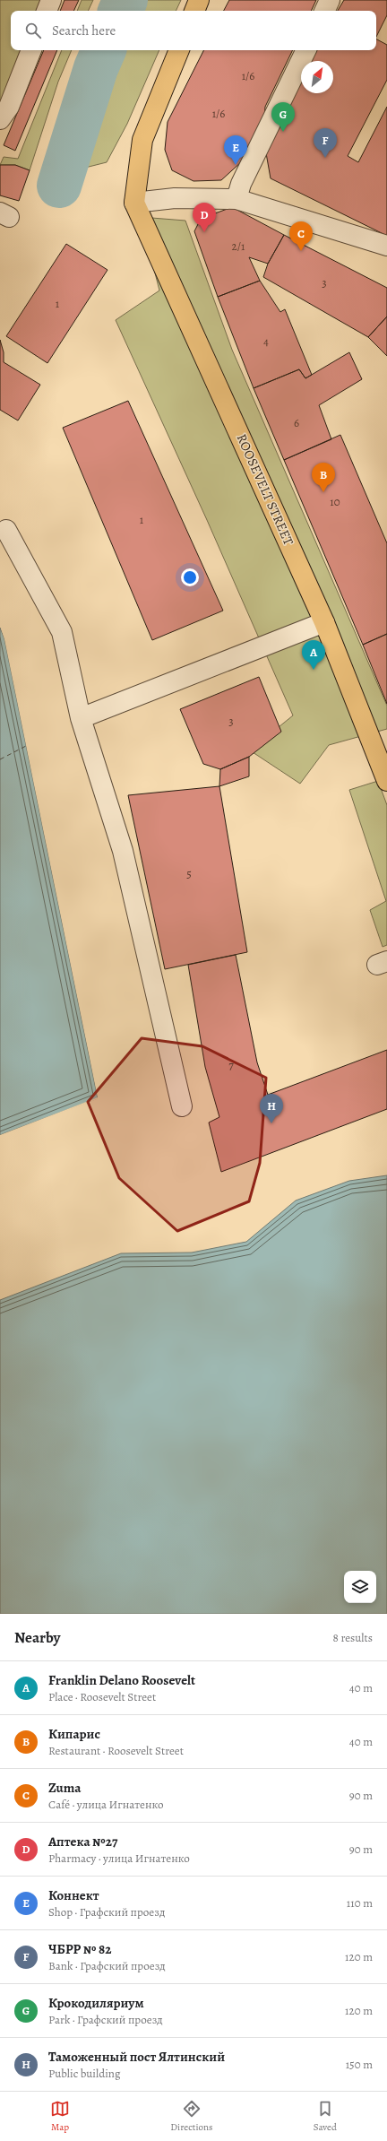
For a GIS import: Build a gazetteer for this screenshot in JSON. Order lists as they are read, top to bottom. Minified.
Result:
{"streets":{"main road":["ROOSEVELT STREET"]},"house_numbers":["1/6","1/6","2/1","3","1","4","6","10","1","3","5","7"],"north":"top right","page":{"search":"Search here","pins":["G","F","E","D","C","B","A","H"],"heading":["Nearby","8 results"],"list":[{"mark":"A","name":"Franklin Delano Roosevelt","note":"Place · Roosevelt Street","value":"40 m"},{"mark":"B","name":"Кипариc","note":"Restaurant · Roosevelt Street","value":"40 m"},{"mark":"C","name":"Zuma","note":"Café · улица Игнатенко","value":"90 m"},{"mark":"D","name":"Аптека №27","note":"Pharmacy · улица Игнатенко","value":"90 m"},{"mark":"E","name":"Коннект","note":"Shop · Графский проезд","value":"110 m"},{"mark":"F","name":"ЧБРР № 82","note":"Bank · Графский проезд","value":"120 m"},{"mark":"G","name":"Крокодиляриум","note":"Park · Графский проезд","value":"120 m"},{"mark":"H","name":"Таможенный пост Ялтинский","note":"Public building","value":"150 m"}],"nav":["Map","Directions","Saved"]}}
